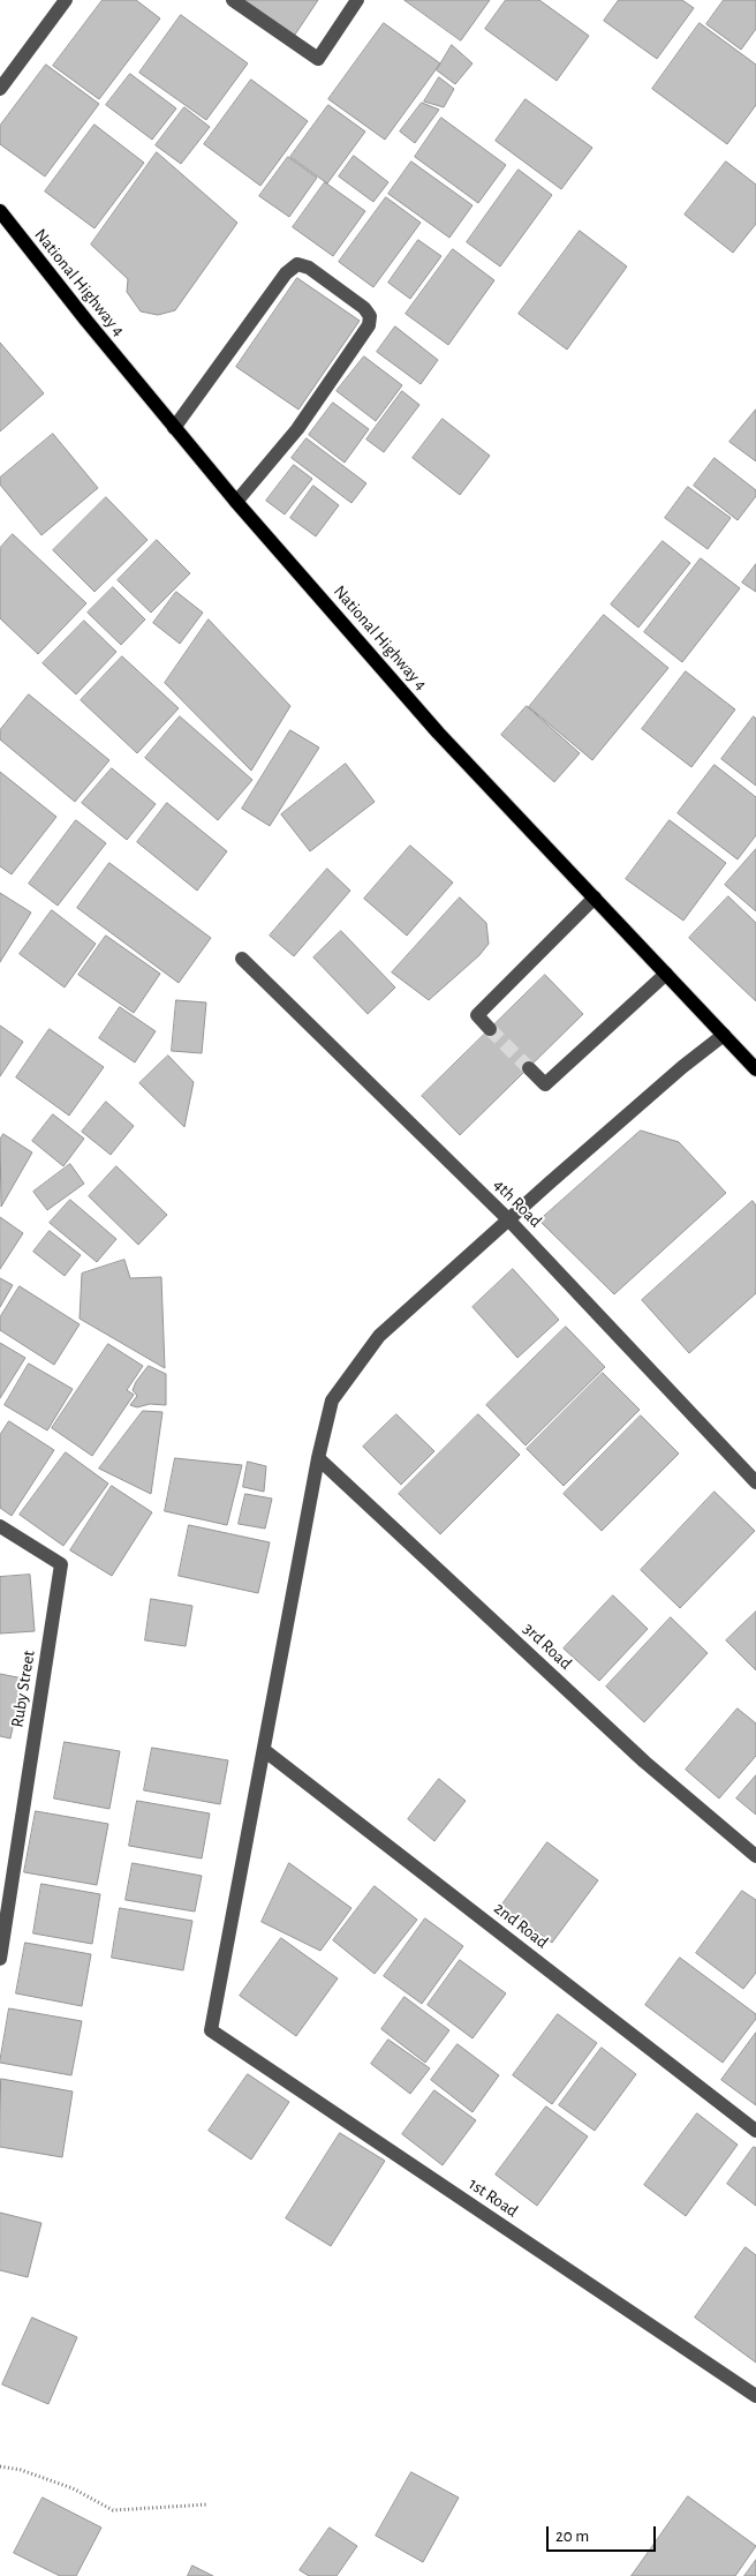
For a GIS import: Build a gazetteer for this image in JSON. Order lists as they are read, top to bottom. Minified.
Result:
{"streets":{"main road":["National Highway 4"],"street":["4th Road","3rd Road","Ruby Street","2nd Road","1st Road"]},"crossings":[["2nd Road","1st Road"]],"scale_bar":"20 m"}
